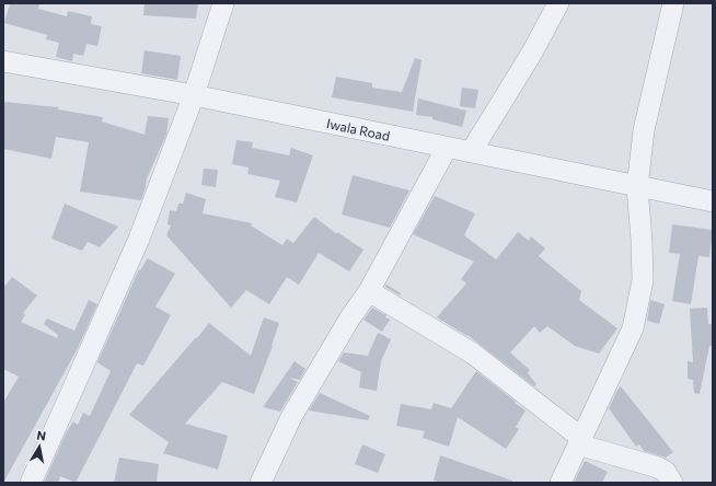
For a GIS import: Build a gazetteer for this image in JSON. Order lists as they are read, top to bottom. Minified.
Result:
{"streets":{"street":["Iwala Road"]},"north":"top"}
